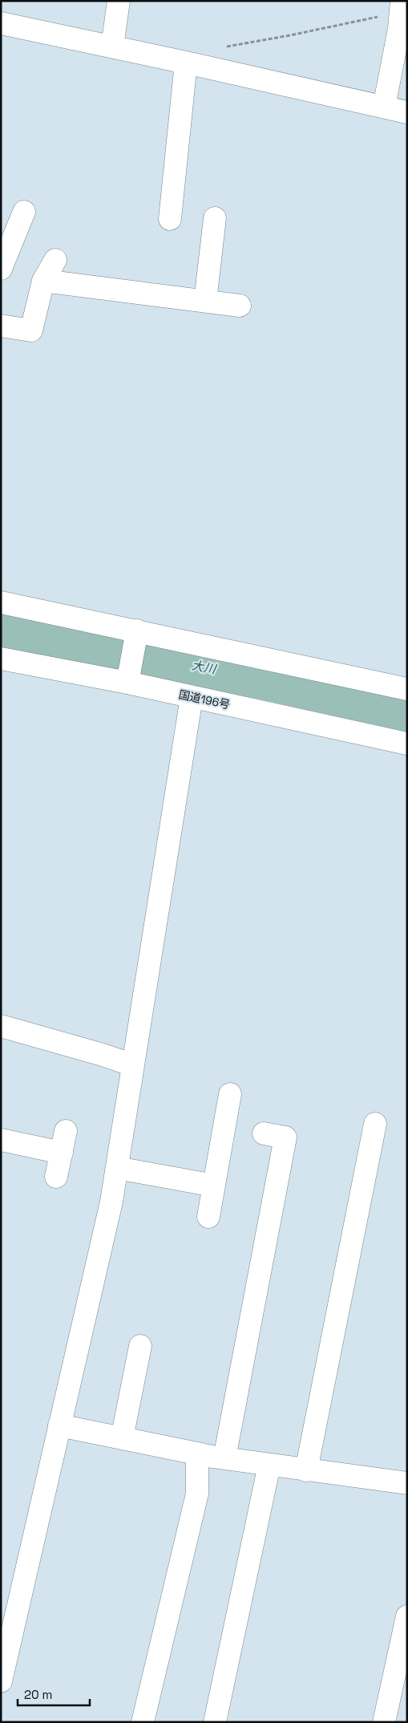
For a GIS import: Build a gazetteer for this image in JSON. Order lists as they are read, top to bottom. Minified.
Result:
{"streets":{"main road":["国道196号"]},"water":["大川"],"scale_bar":"20 m"}
